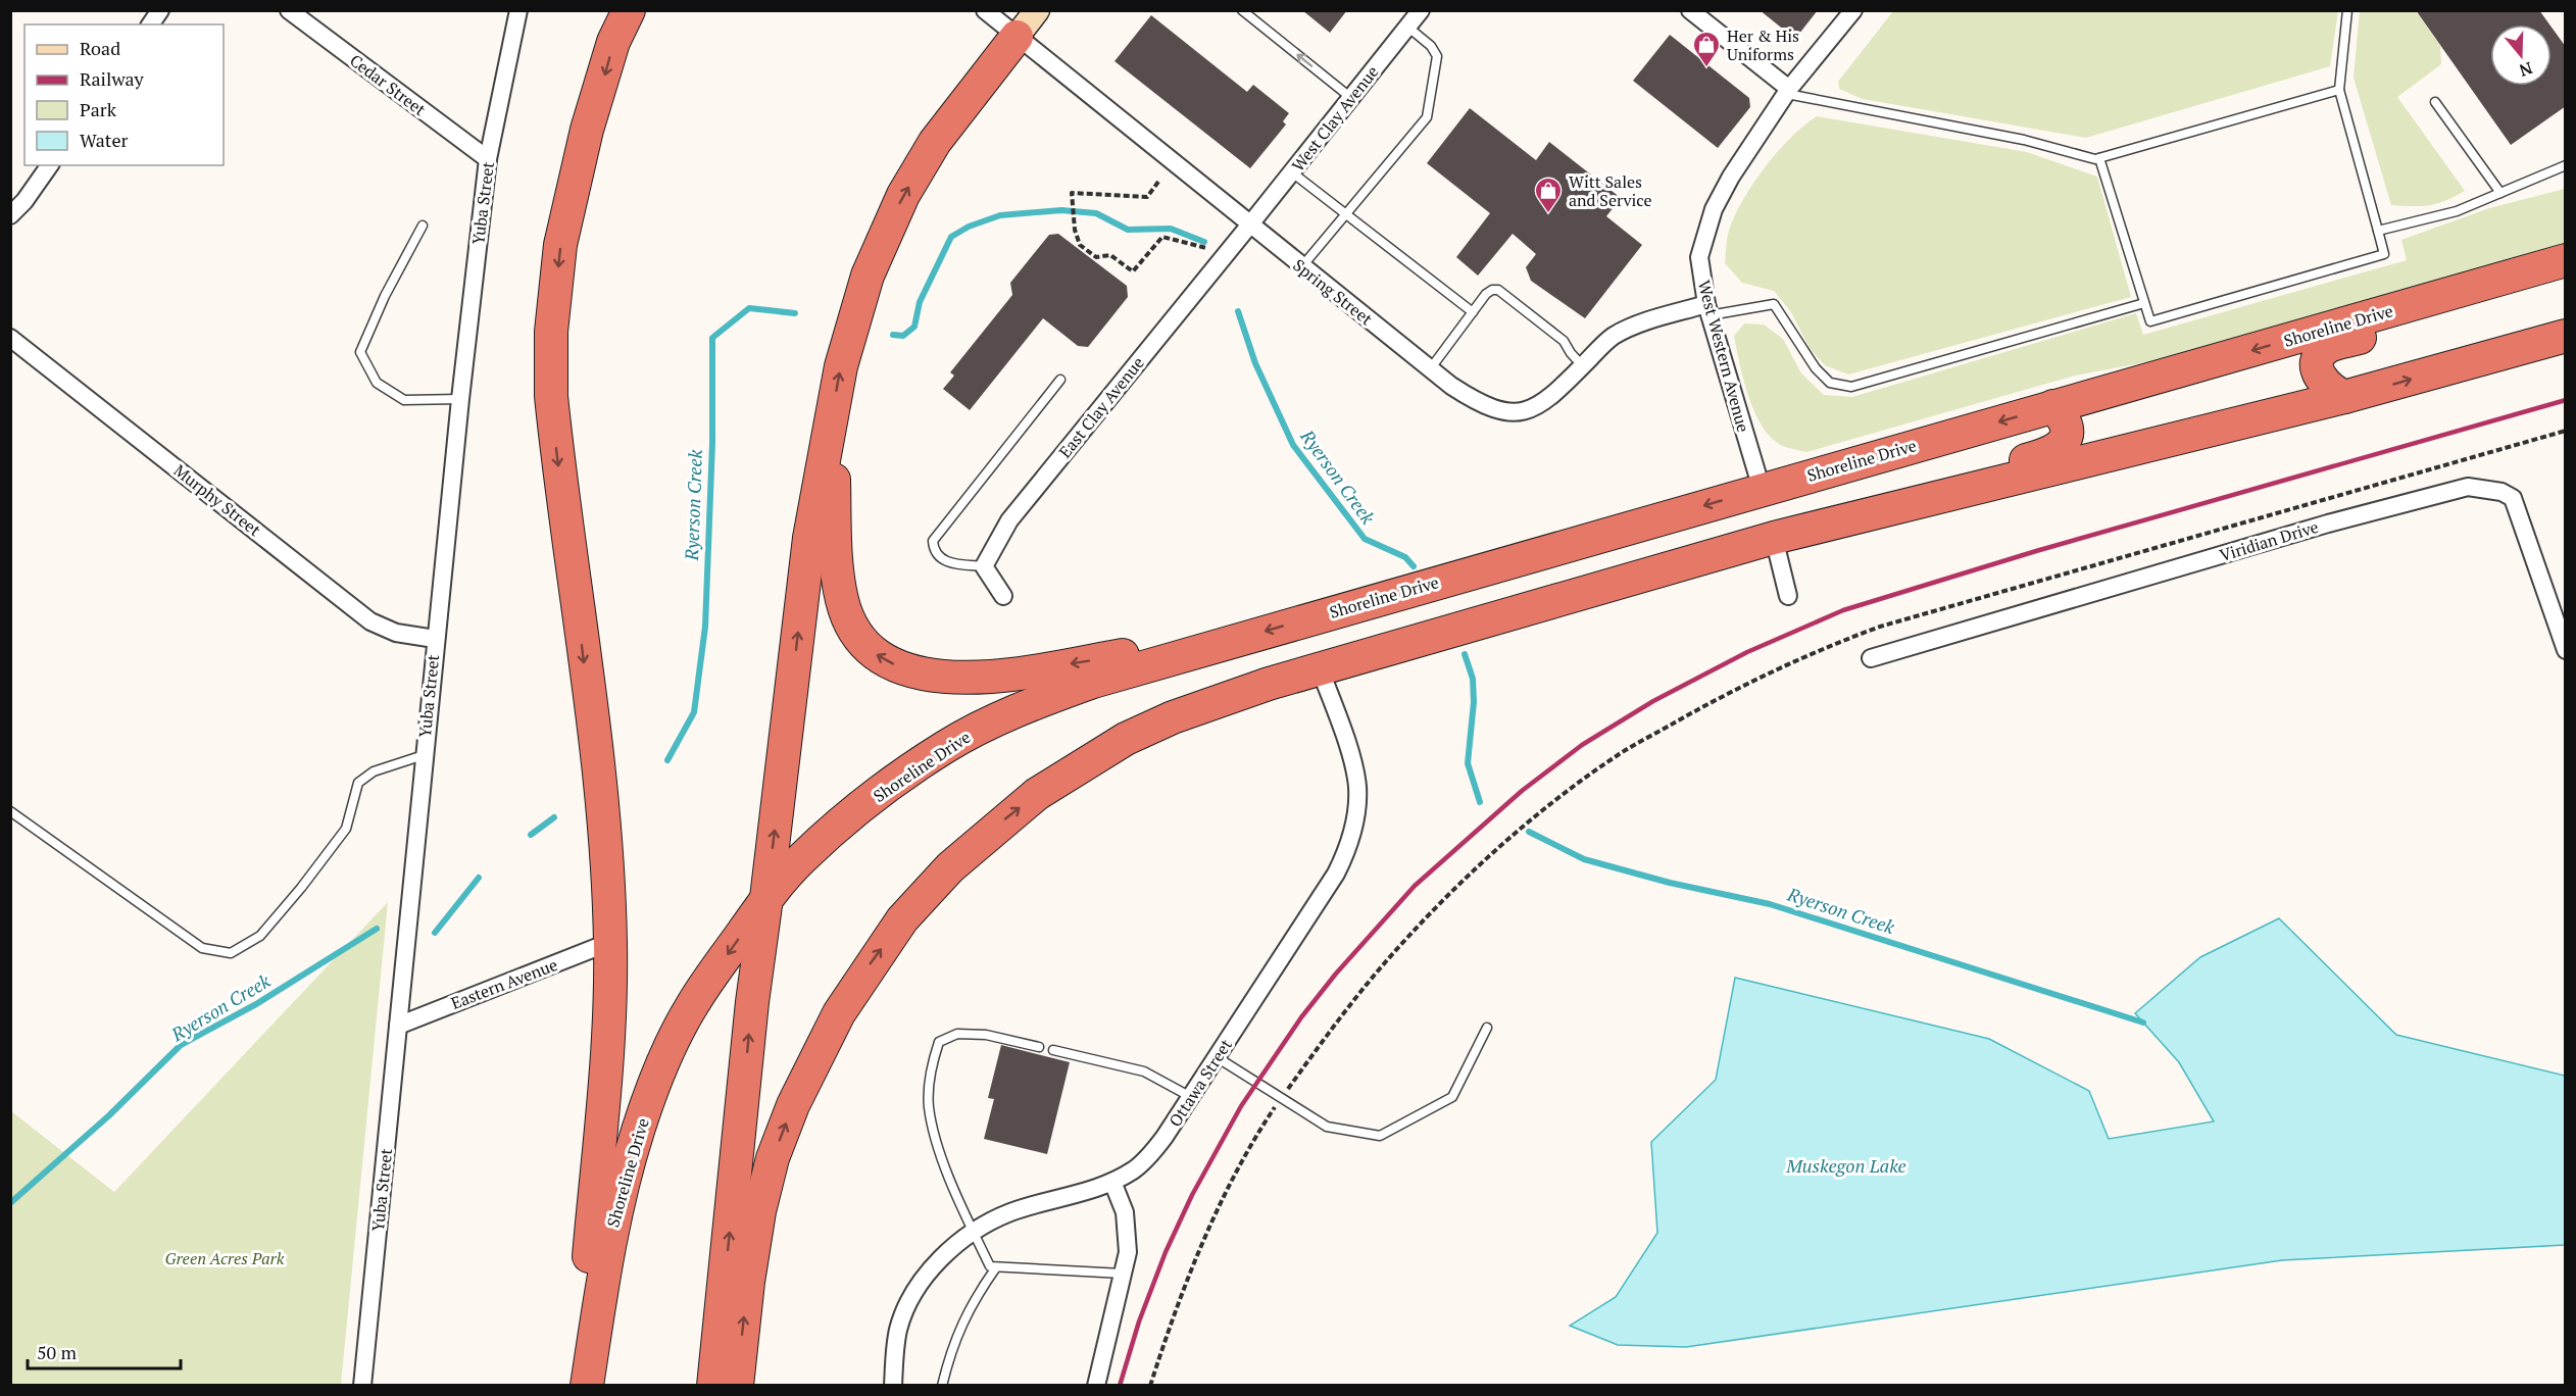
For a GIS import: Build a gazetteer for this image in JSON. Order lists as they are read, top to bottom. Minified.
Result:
{"streets":{"highway":["Shoreline Drive"],"street":["Cedar Street","West Clay Avenue","Yuba Street","Spring Street","West Western Avenue","East Clay Avenue","Murphy Street","Viridian Drive","Eastern Avenue","Ottawa Street"]},"crossings":[["Cedar Street","Yuba Street"],["West Clay Avenue","Spring Street"],["West Clay Avenue","East Clay Avenue"],["Yuba Street","Murphy Street"],["Yuba Street","Eastern Avenue"],["Spring Street","West Western Avenue"],["Spring Street","East Clay Avenue"],["Shoreline Drive","West Western Avenue"]],"water":["Ryerson Creek","Muskegon Lake"],"parks":["Green Acres Park"],"places":{"shop":["Her & His Uniforms","Witt Sales and Service"]},"legend":["Road","Railway","Park","Water"],"scale_bar":"50 m","north":"bottom"}
